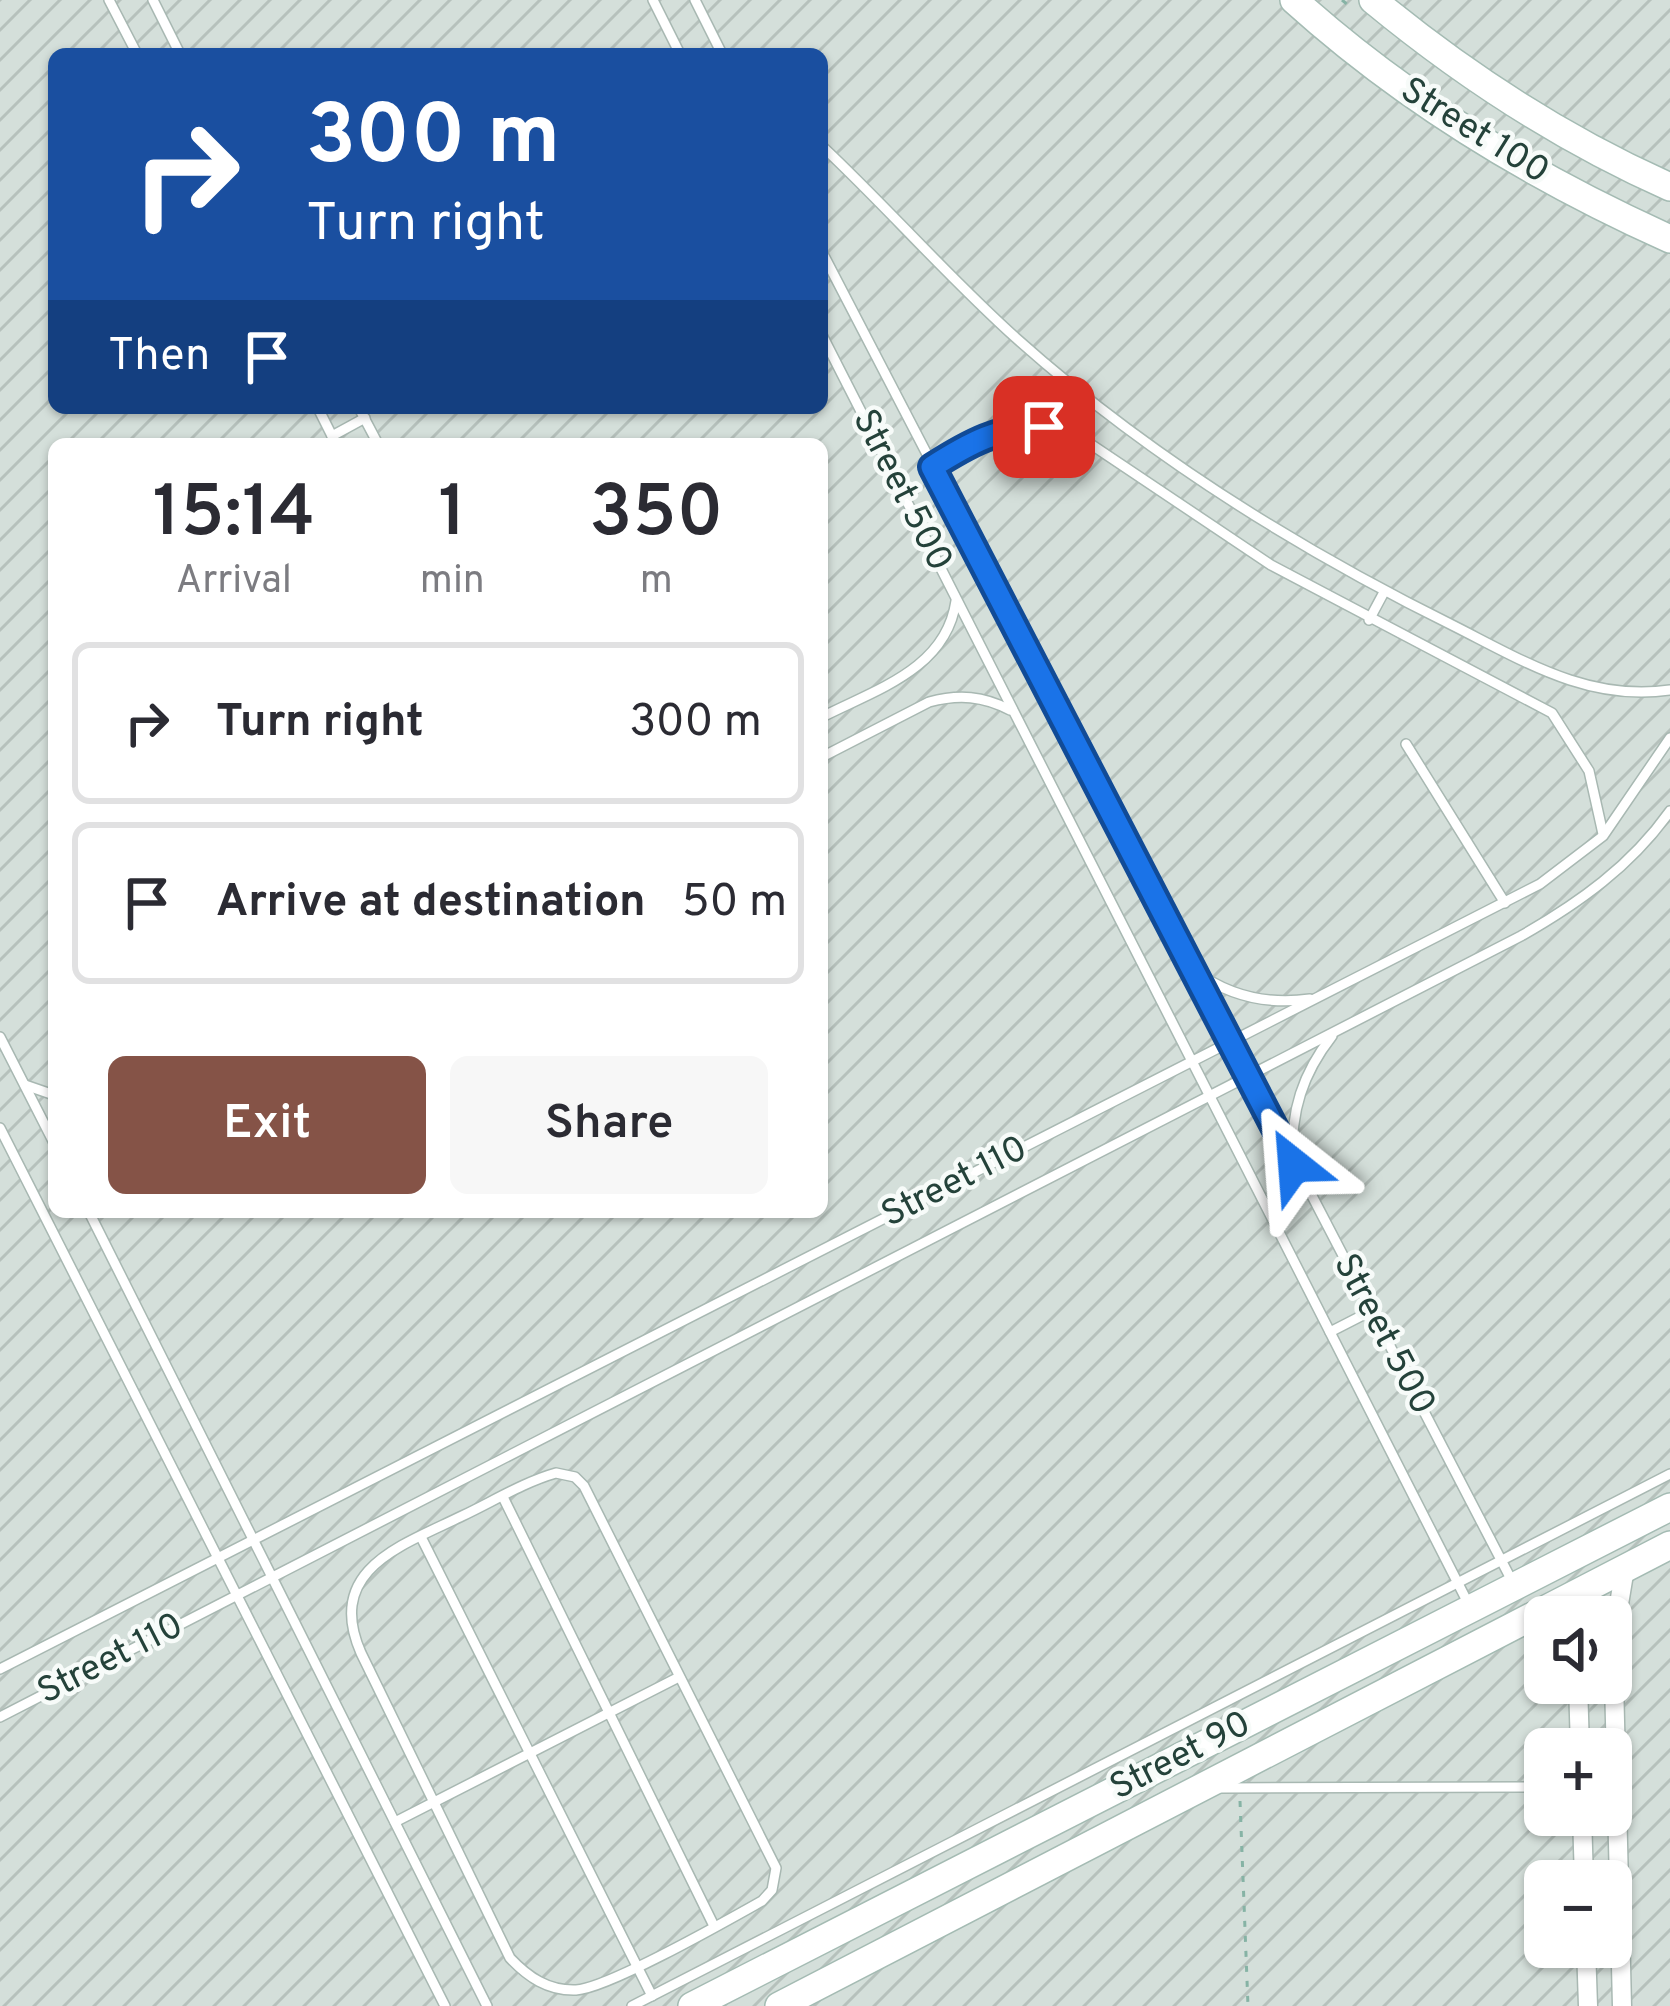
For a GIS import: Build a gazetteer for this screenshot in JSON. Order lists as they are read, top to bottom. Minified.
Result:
{"streets":{"street":["Street 100","Street 90"],"lane":["Street 500","Street 110"]},"crossings":[["Street 500","Street 110"],["Street 500","Street 90"]],"page":{"turn":["300 m","Turn right"],"then":"Then","eta":["15:14","Arrival","1","min","350","m"],"list":[{"name":"Turn right","value":"300 m"},{"name":"Arrive at destination","value":"50 m"}],"buttons":["Exit","Share"],"map_buttons":["+","−"]}}
